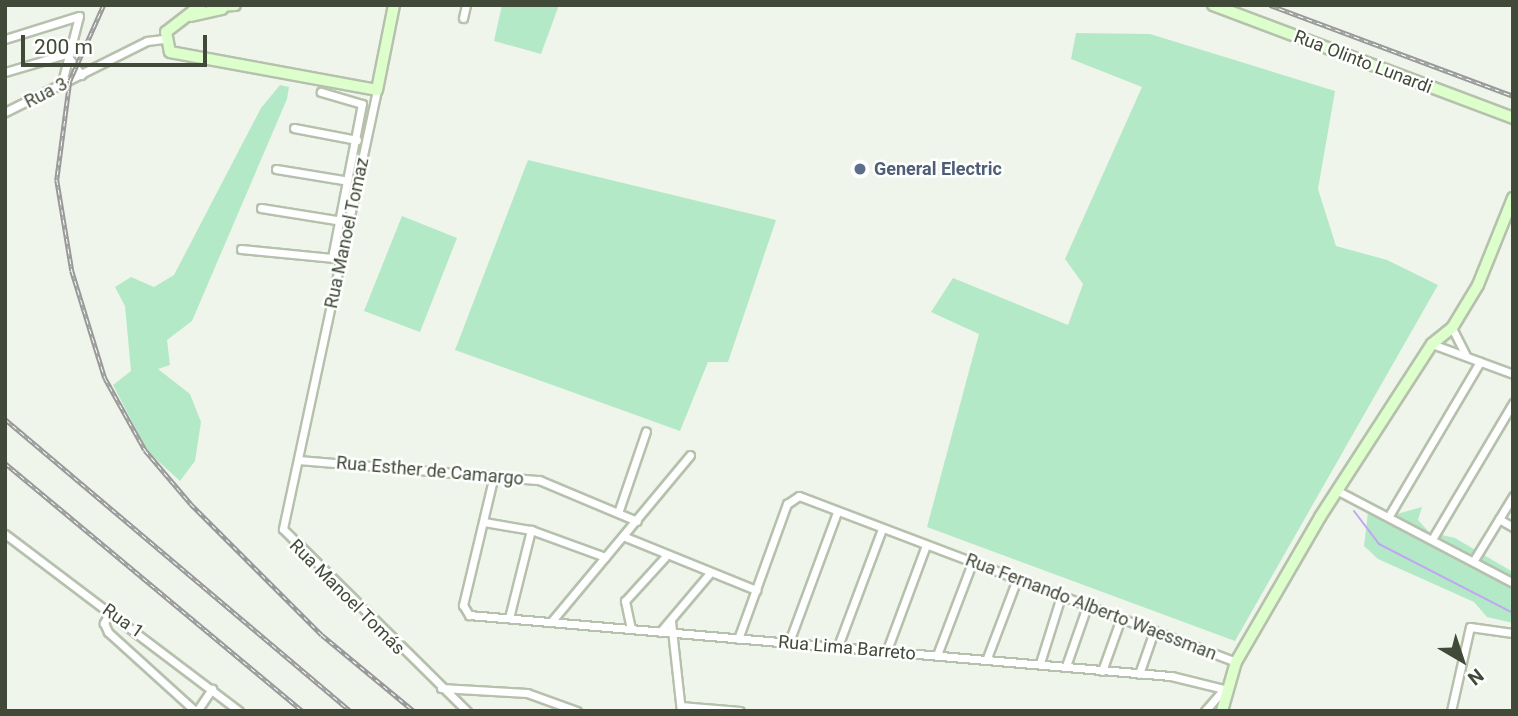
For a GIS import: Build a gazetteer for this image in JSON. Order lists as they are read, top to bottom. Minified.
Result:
{"streets":{"street":["Rua Olinto Lunardi","Rua 3","Rua Manoel Tomaz","Rua Esther de Camargo","Rua Manoel Tomás","Rua Fernando Alberto Waessman","Rua 1","Rua Lima Barreto"]},"crossings":[["Rua Manoel Tomaz","Rua Esther de Camargo"],["Rua Manoel Tomaz","Rua Manoel Tomás"],["Rua Esther de Camargo","Rua Manoel Tomás"]],"places":["General Electric"],"scale_bar":"200 m","north":"bottom right"}
